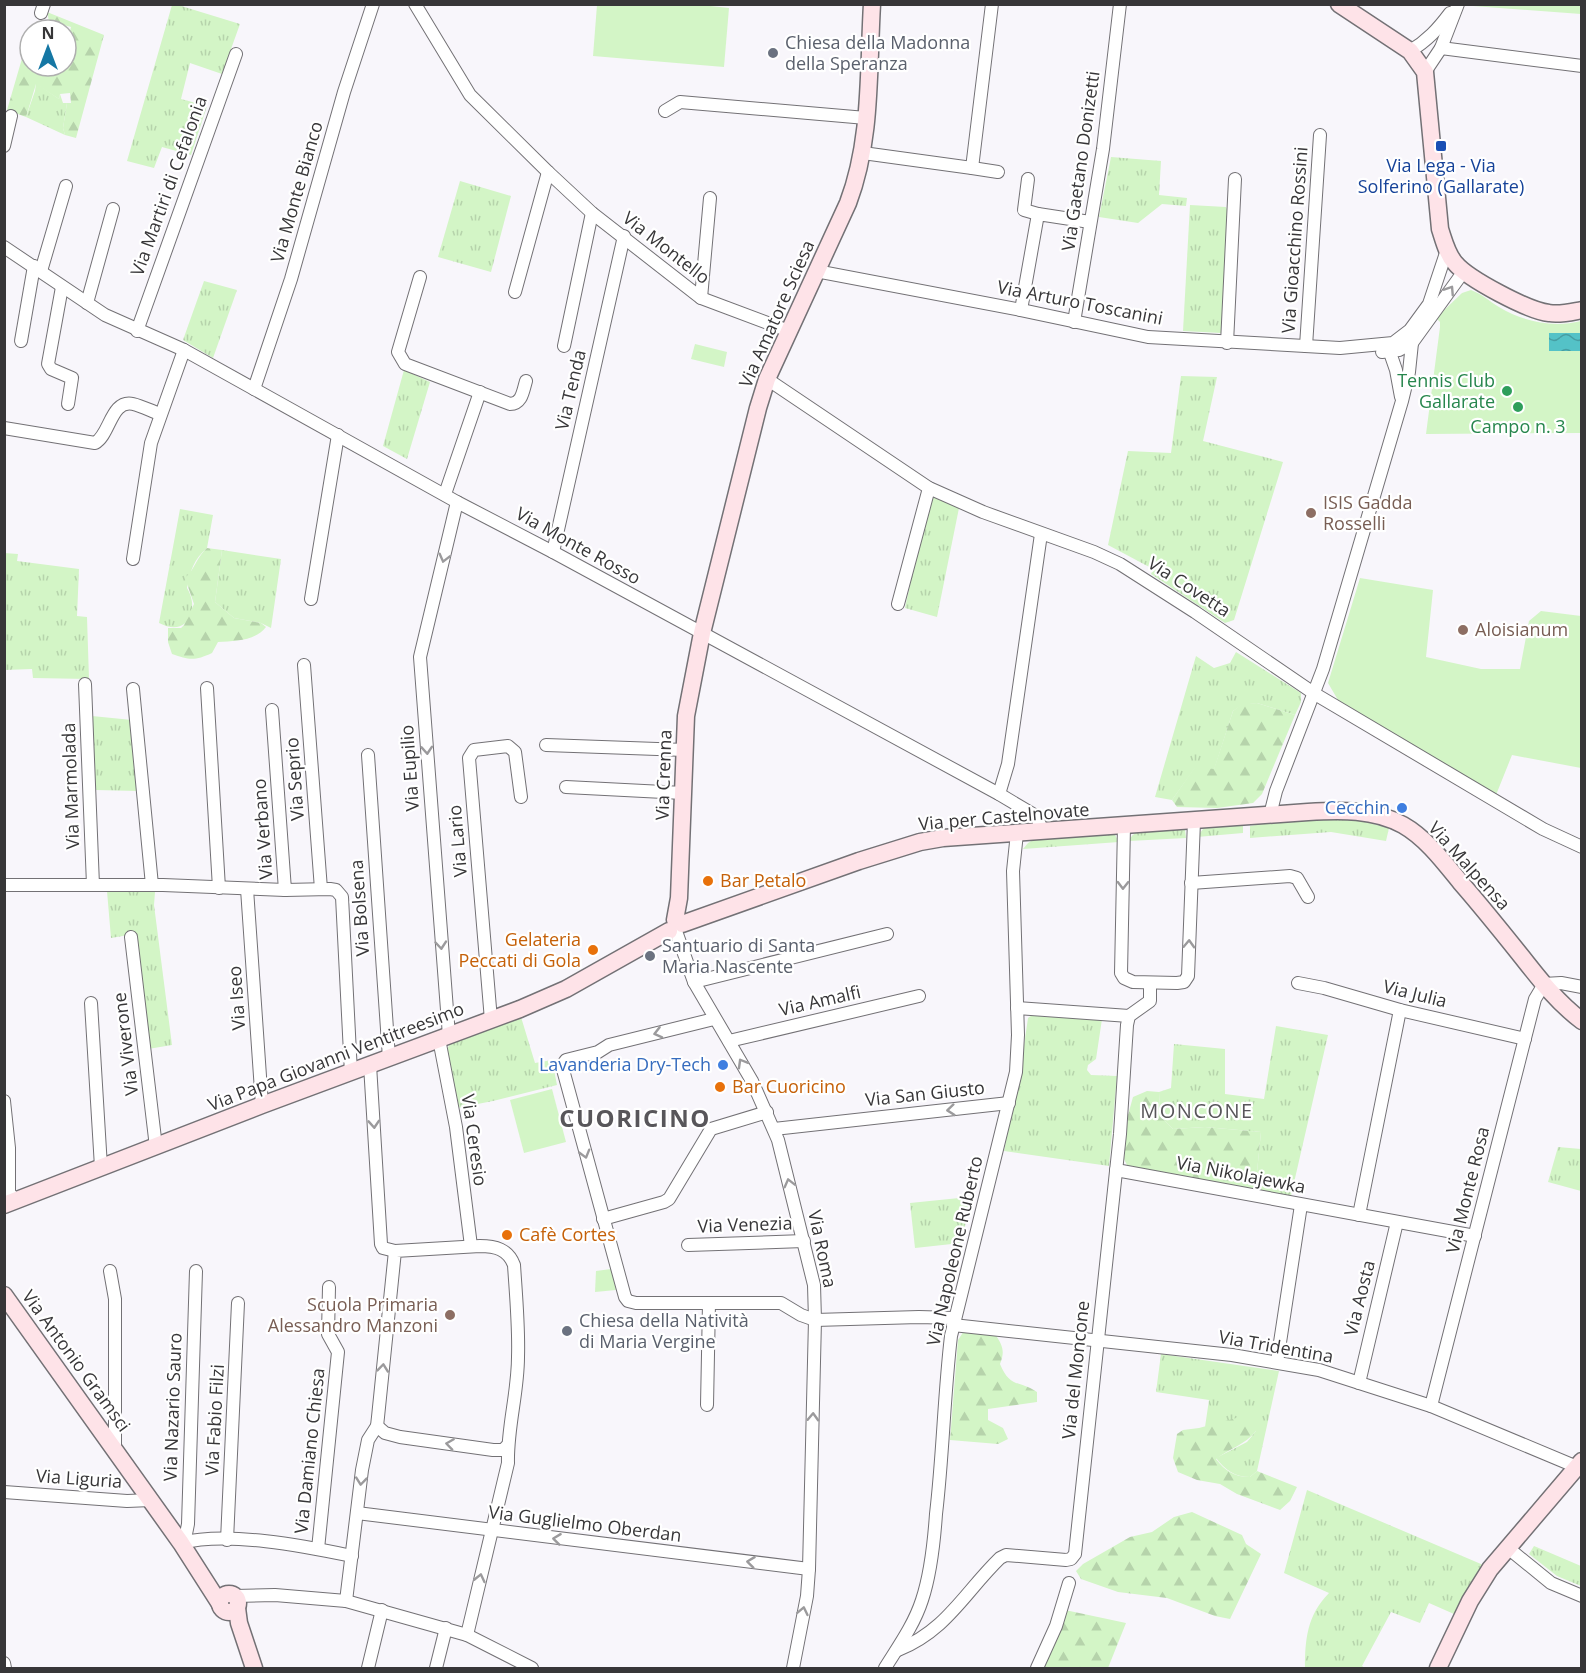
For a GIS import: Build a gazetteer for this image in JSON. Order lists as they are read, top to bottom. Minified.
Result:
{"streets":{"street":["Via Gaetano Donizetti","Via Martiri di Cefalonia","Via Monte Bianco","Via Gioacchino Rossini","Via Montello","Via Arturo Toscanini","Via Amatore Sciesa","Via Tenda","Via Monte Rosso","Via Covetta","Via Eupilio","Via Crenna","Via Seprio","Via Marmolada","Via per Castelnovate","Via Verbano","Via Lario","Via Malpensa","Via Bolsena","Via Julia","Via Iseo","Via Amalfi","Via Viverone","Via Papa Giovanni Ventitreesimo","Via San Giusto","Via Ceresio","Via Nikolajewka","Via Monte Rosa","Via Venezia","Via Roma","Via Napoleone Ruberto","Via Aosta","Via Tridentina","Via Antonio Gramsci","Via del Moncone","Via Nazario Sauro","Via Fabio Filzi","Via Damiano Chiesa","Via Liguria","Via Guglielmo Oberdan"]},"crossings":[["Via Gaetano Donizetti","Via Arturo Toscanini"],["Via Martiri di Cefalonia","Via Monte Rosso"],["Via Monte Bianco","Via Monte Rosso"],["Via Gioacchino Rossini","Via Arturo Toscanini"],["Via Montello","Via Amatore Sciesa"],["Via Montello","Via Tenda"],["Via Arturo Toscanini","Via Amatore Sciesa"],["Via Amatore Sciesa","Via Monte Rosso"],["Via Amatore Sciesa","Via Covetta"],["Via Amatore Sciesa","Via Crenna"],["Via Tenda","Via Monte Rosso"],["Via Monte Rosso","Via Eupilio"],["Via Monte Rosso","Via Crenna"],["Via Monte Rosso","Via per Castelnovate"],["Via Eupilio","Via Papa Giovanni Ventitreesimo"],["Via Eupilio","Via Ceresio"],["Via Crenna","Via per Castelnovate"],["Via Crenna","Via Papa Giovanni Ventitreesimo"],["Via Crenna","Via Roma"],["Via Seprio","Via Verbano"],["Via per Castelnovate","Via Malpensa"],["Via per Castelnovate","Via Papa Giovanni Ventitreesimo"],["Via per Castelnovate","Via Roma"],["Via per Castelnovate","Via Napoleone Ruberto"],["Via Lario","Via Papa Giovanni Ventitreesimo"],["Via Malpensa","Via Monte Rosa"],["Via Bolsena","Via Papa Giovanni Ventitreesimo"],["Via Julia","Via Monte Rosa"],["Via Iseo","Via Papa Giovanni Ventitreesimo"],["Via Amalfi","Via Roma"],["Via Viverone","Via Papa Giovanni Ventitreesimo"],["Via Papa Giovanni Ventitreesimo","Via Ceresio"],["Via Papa Giovanni Ventitreesimo","Via Roma"],["Via San Giusto","Via Roma"],["Via San Giusto","Via Napoleone Ruberto"],["Via Nikolajewka","Via Monte Rosa"],["Via Nikolajewka","Via Aosta"],["Via Nikolajewka","Via del Moncone"],["Via Monte Rosa","Via Tridentina"],["Via Venezia","Via Roma"],["Via Roma","Via Tridentina"],["Via Roma","Via Guglielmo Oberdan"],["Via Napoleone Ruberto","Via Tridentina"],["Via Napoleone Ruberto","Via del Moncone"],["Via Aosta","Via Tridentina"],["Via Tridentina","Via del Moncone"],["Via Antonio Gramsci","Via Nazario Sauro"],["Via Antonio Gramsci","Via Liguria"]],"one_way":["Via San Giusto","Via Roma","Via Guglielmo Oberdan"],"districts":["MONCONE","CUORICINO"],"places":{"other":["Chiesa della Madonna della Speranza","Tennis Club Gallarate","Campo n. 3","ISIS Gadda Rosselli","Aloisianum","Cecchin","Bar Petalo","Gelateria Peccati di Gola","Santuario di Santa Maria Nascente","Lavanderia Dry-Tech","Bar Cuoricino","Cafè Cortes","Scuola Primaria Alessandro Manzoni","Chiesa della Natività di Maria Vergine"],"transit":["Via Lega - Via Solferino (Gallarate)"]},"north":"top"}
